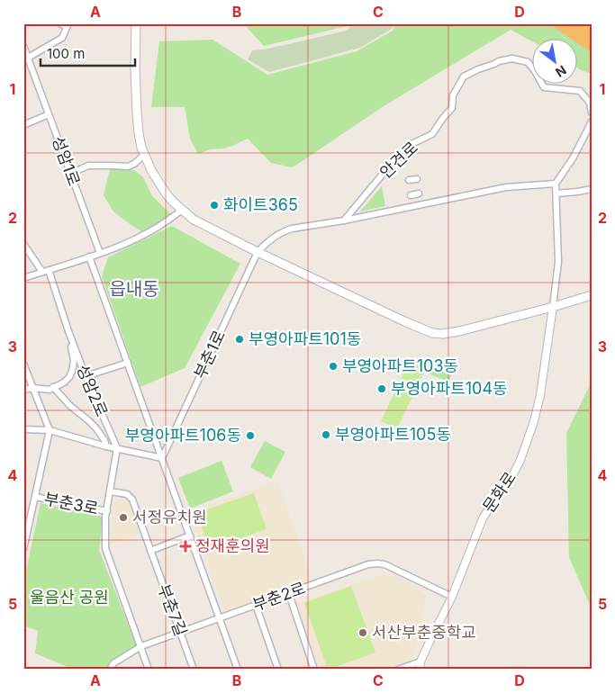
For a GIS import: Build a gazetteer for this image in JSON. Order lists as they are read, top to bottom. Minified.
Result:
{"streets":{"street":["안견로","성암1로","부춘1로","성암2로","문화로","부춘3로","부춘2로","부춘7길"]},"crossings":[["성암2로","부춘3로"],["문화로","부춘2로"],["부춘3로","부춘2로"],["부춘3로","부춘7길"],["부춘2로","부춘7길"]],"districts":["읍내동"],"parks":["울음산 공원"],"places":{"other":["화이트365","부영아파트101동","부영아파트103동","부영아파트104동","부영아파트105동","부영아파트106동","서정유치원","서산부춘중학교"],"health":["정재훈의원"]},"scale_bar":"100 m","north":"bottom right","grid":{"columns":["A","B","C","D"],"rows":["1","2","3","4","5"]}}
